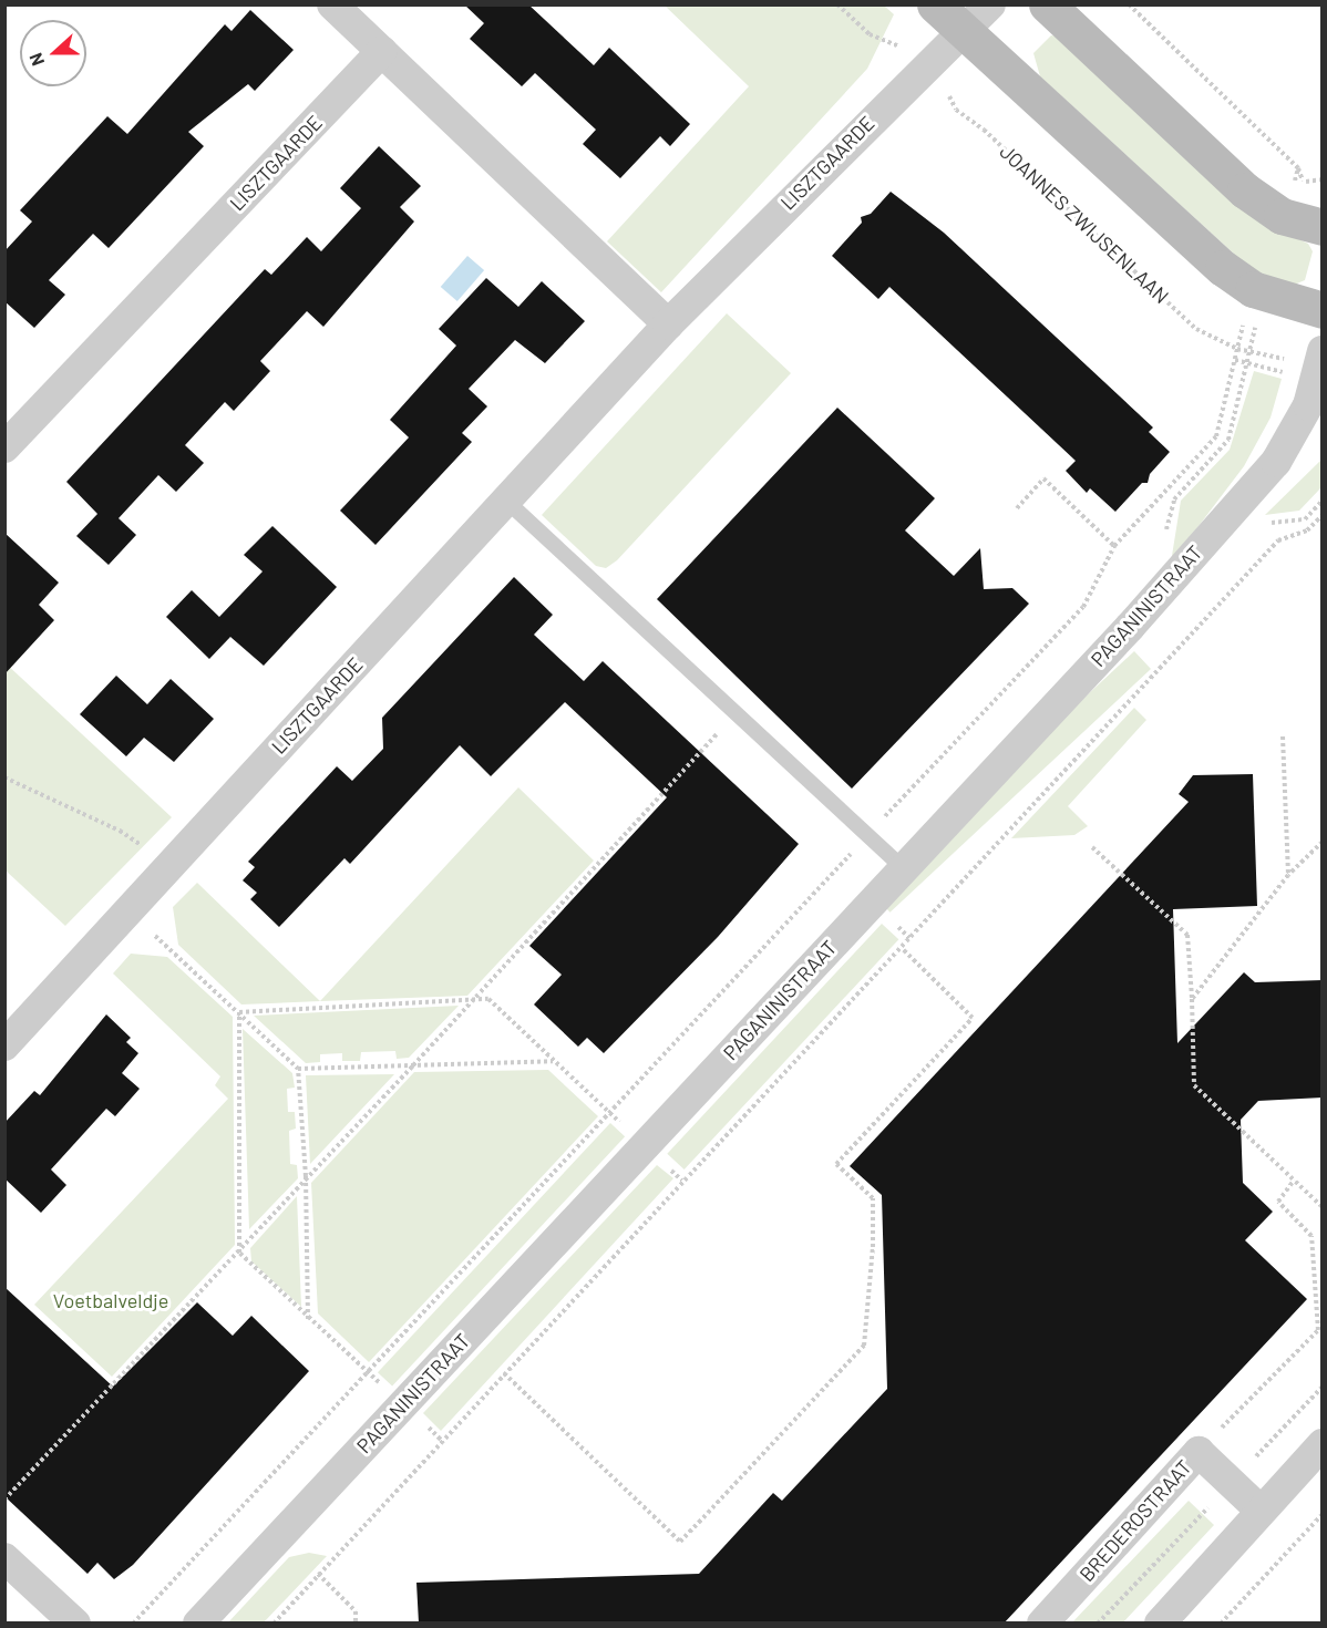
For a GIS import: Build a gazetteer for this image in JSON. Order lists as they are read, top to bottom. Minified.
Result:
{"streets":{"street":["LISZTGAARDE","PAGANINISTRAAT","BREDEROSTRAAT"],"path":["JOANNES ZWIJSENLAAN"]},"crossings":[["LISZTGAARDE","JOANNES ZWIJSENLAAN"],["JOANNES ZWIJSENLAAN","PAGANINISTRAAT"]],"parks":["Voetbalveldje"],"north":"left"}
